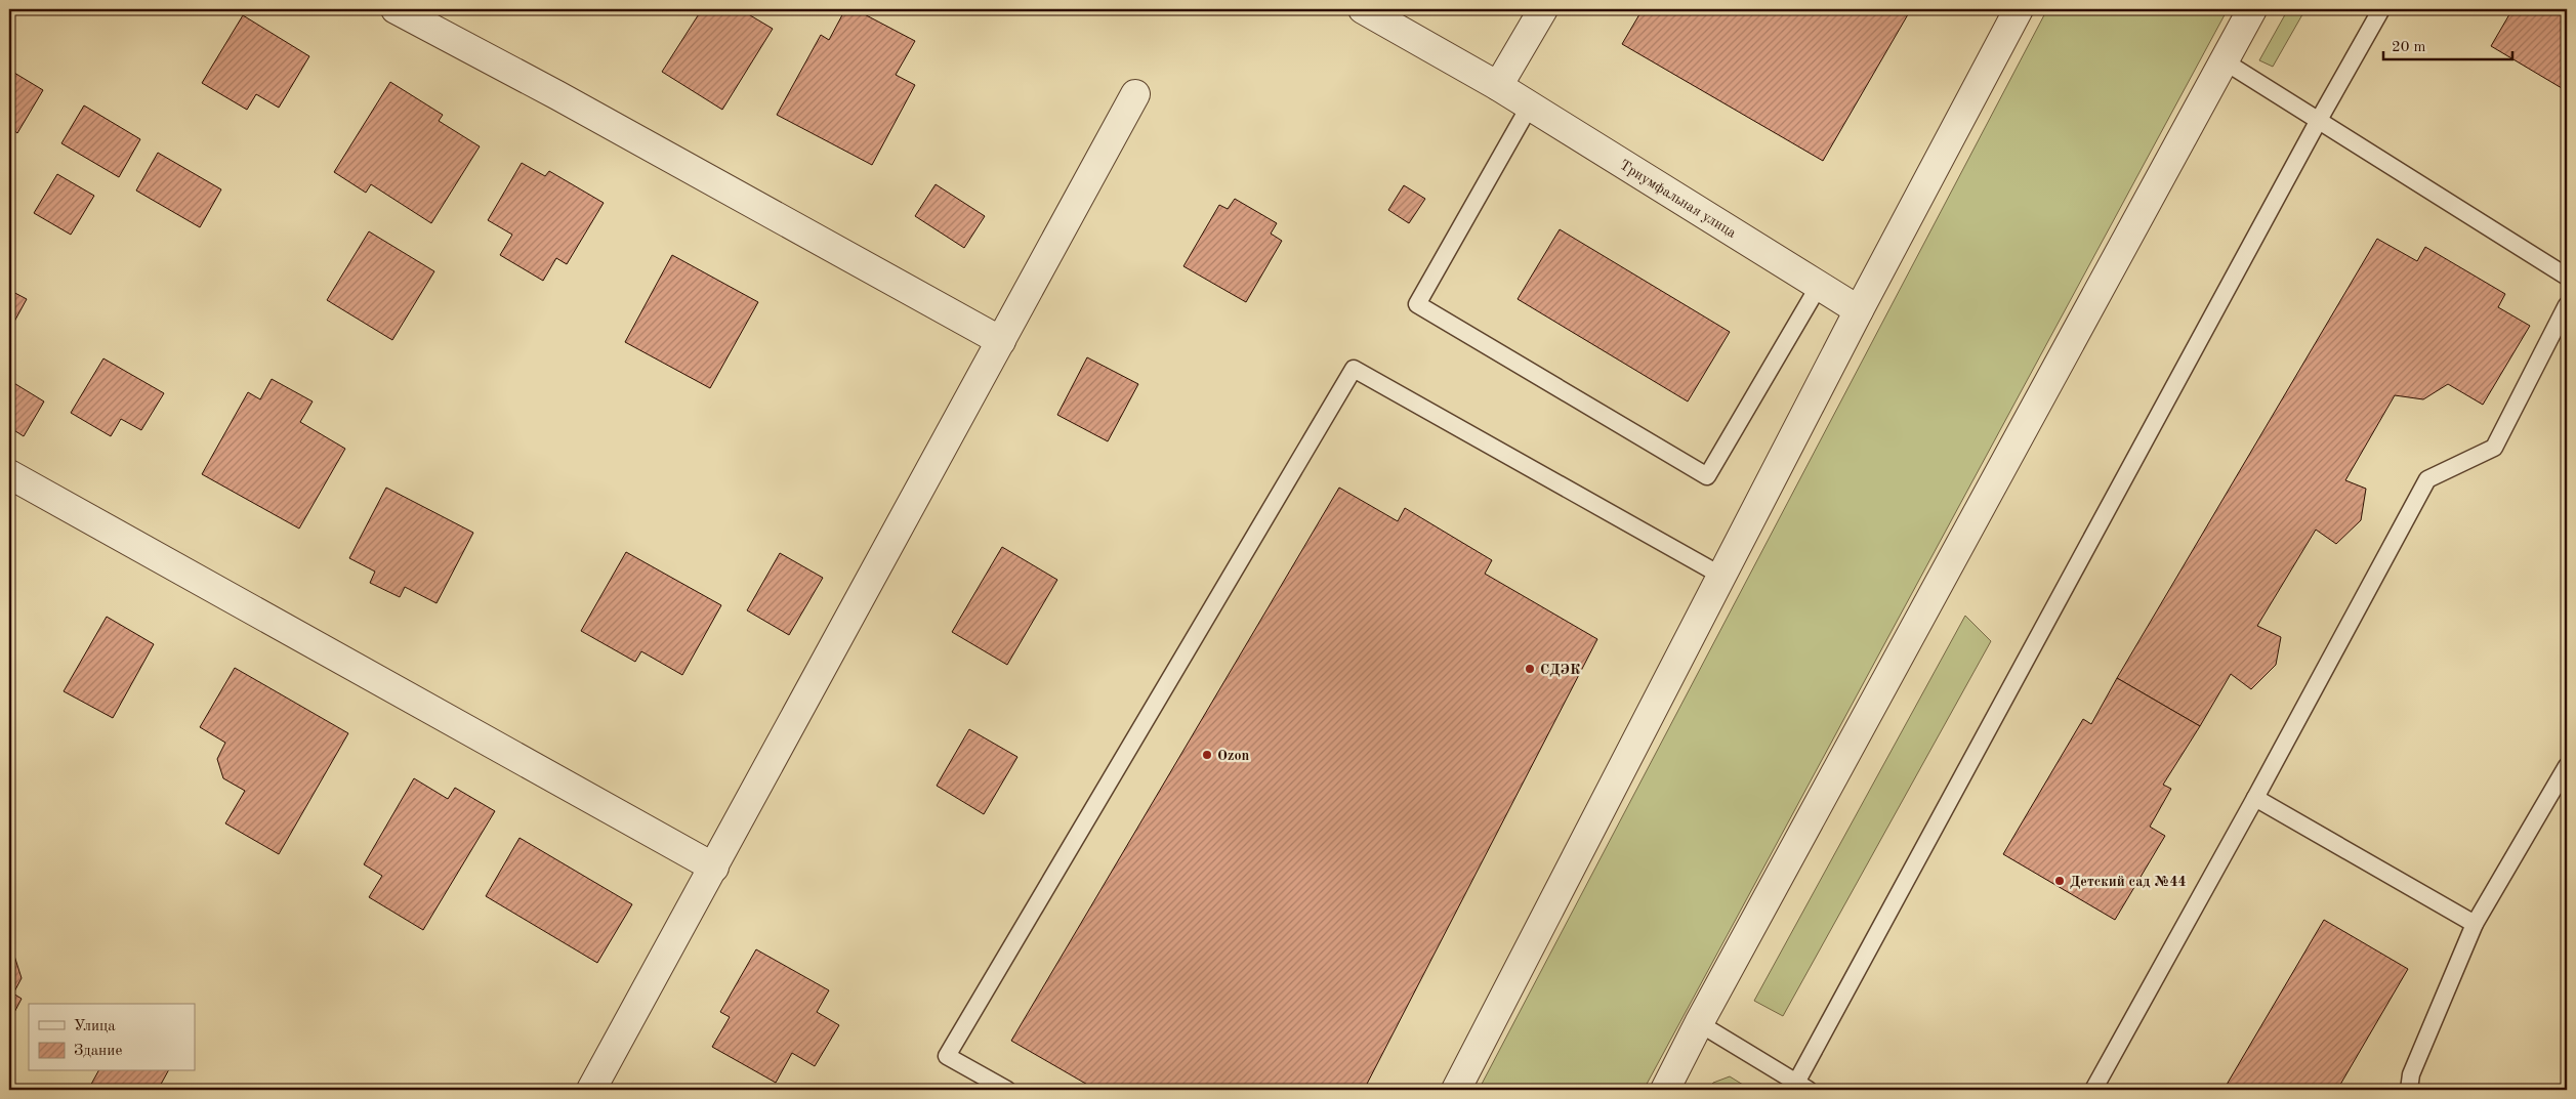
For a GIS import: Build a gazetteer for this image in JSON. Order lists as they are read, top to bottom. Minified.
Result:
{"streets":{"street":["Триумфальная улица"]},"places":["СДЭК","Ozon","Детский сад №44"],"legend":["Улица","Здание"],"scale_bar":"20 m"}
